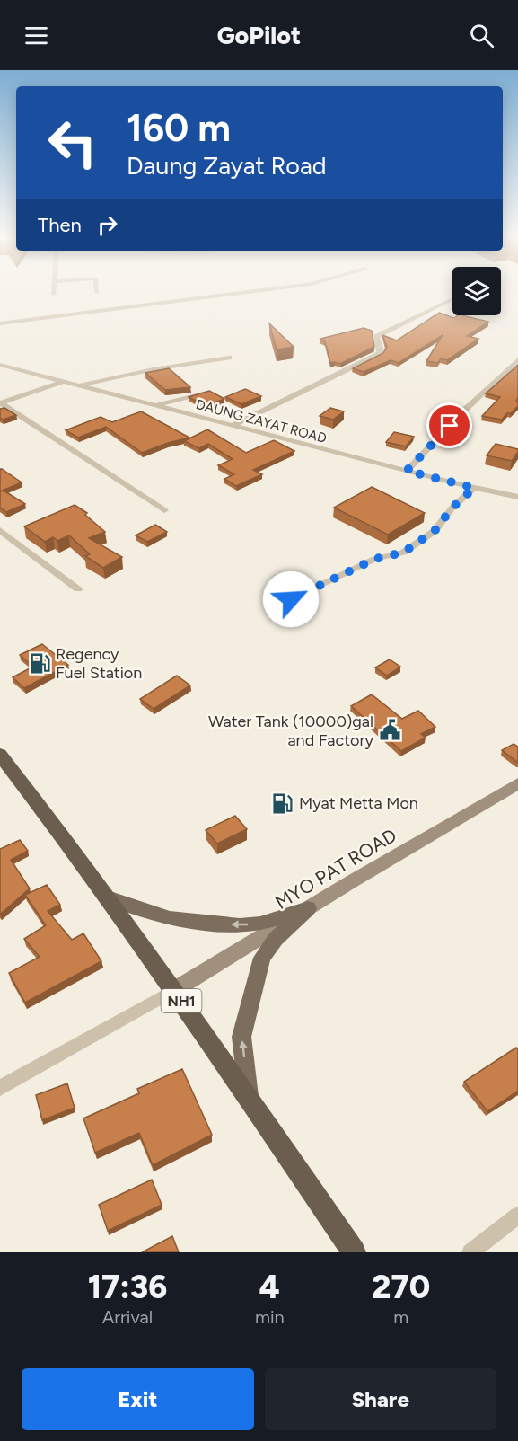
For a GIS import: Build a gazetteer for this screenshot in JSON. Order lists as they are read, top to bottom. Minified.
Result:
{"streets":{"highway":["NH1"],"main road":["MYO PAT ROAD"],"street":["DAUNG ZAYAT ROAD"]},"crossings":[["MYO PAT ROAD","NH1"]],"places":{"fuel station":["Regency Fuel Station","Myat Metta Mon"],"public building":["Water Tank (10000)gal and Factory"]},"page":{"header":"GoPilot","turn":["160 m","Daung Zayat Road"],"then":"Then","eta":["17:36","Arrival","4","min","270","m"],"buttons":["Exit","Share"]}}
